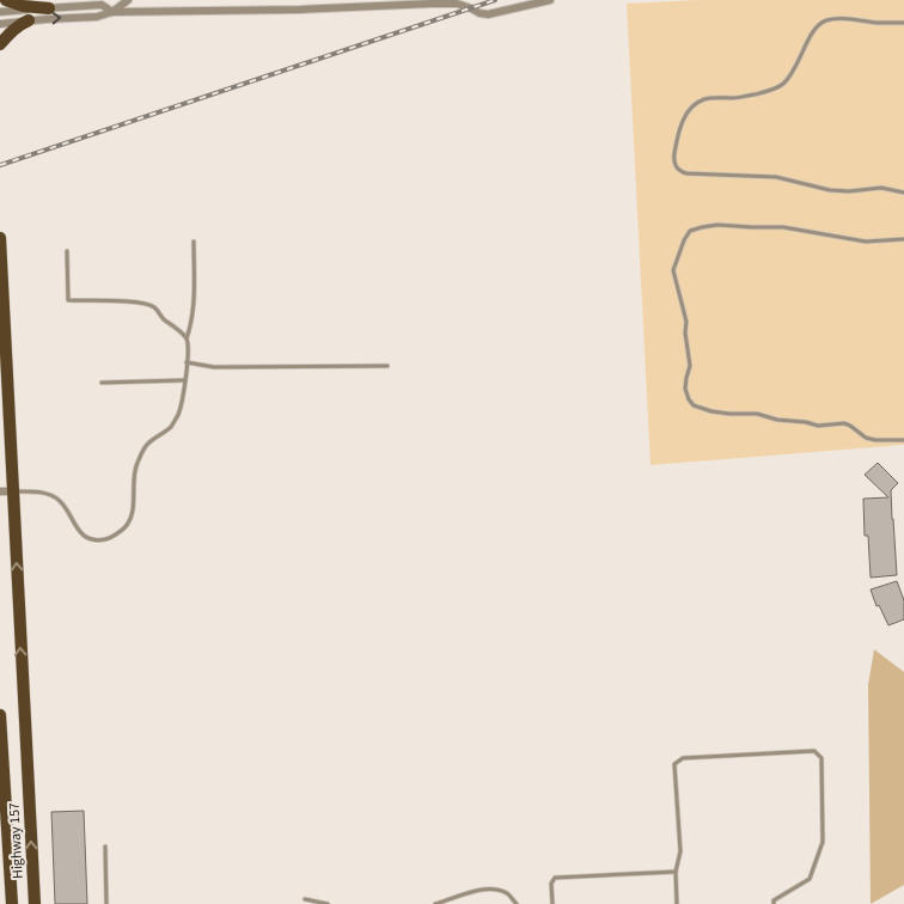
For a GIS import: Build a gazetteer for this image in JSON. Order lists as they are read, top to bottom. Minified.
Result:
{"streets":{"main road":["Highway 157"]}}
